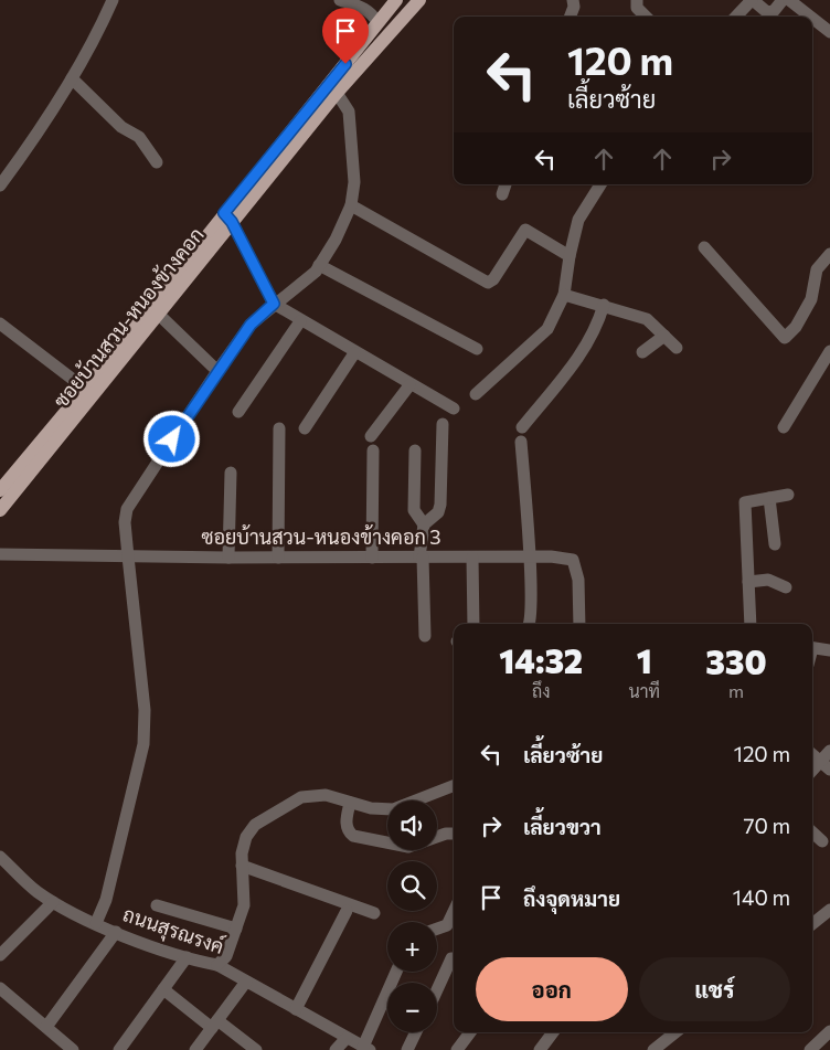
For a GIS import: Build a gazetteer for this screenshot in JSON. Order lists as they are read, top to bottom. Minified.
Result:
{"streets":{"main road":["ซอยบ้านสวน-หนองข้างคอก"],"street":["ซอยบ้านสวน-หนองข้างคอก 3","ถนนสุรณรงค์"]},"page":{"turn":["120 m","เลี้ยวซ้าย"],"eta":["14:32","ถึง","1","นาที","330","m"],"list":[{"name":"เลี้ยวซ้าย","value":"120 m"},{"name":"เลี้ยวขวา","value":"70 m"},{"name":"ถึงจุดหมาย","value":"140 m"}],"map_buttons":["+","−"],"buttons":["ออก","แชร์"]}}
